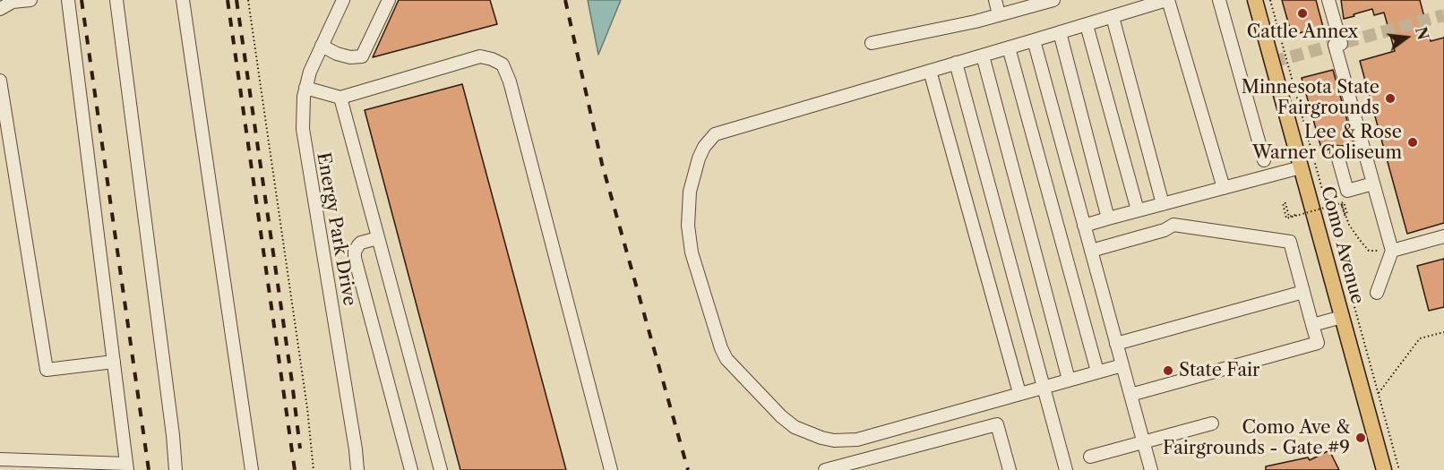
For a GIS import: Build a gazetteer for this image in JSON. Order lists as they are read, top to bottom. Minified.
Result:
{"streets":{"main road":["Como Avenue"],"street":["Energy Park Drive"]},"places":["Cattle Annex","Minnesota State Fairgrounds","Lee & Rose Warner Coliseum","State Fair","Como Ave & Fairgrounds - Gate #9"],"north":"right"}
